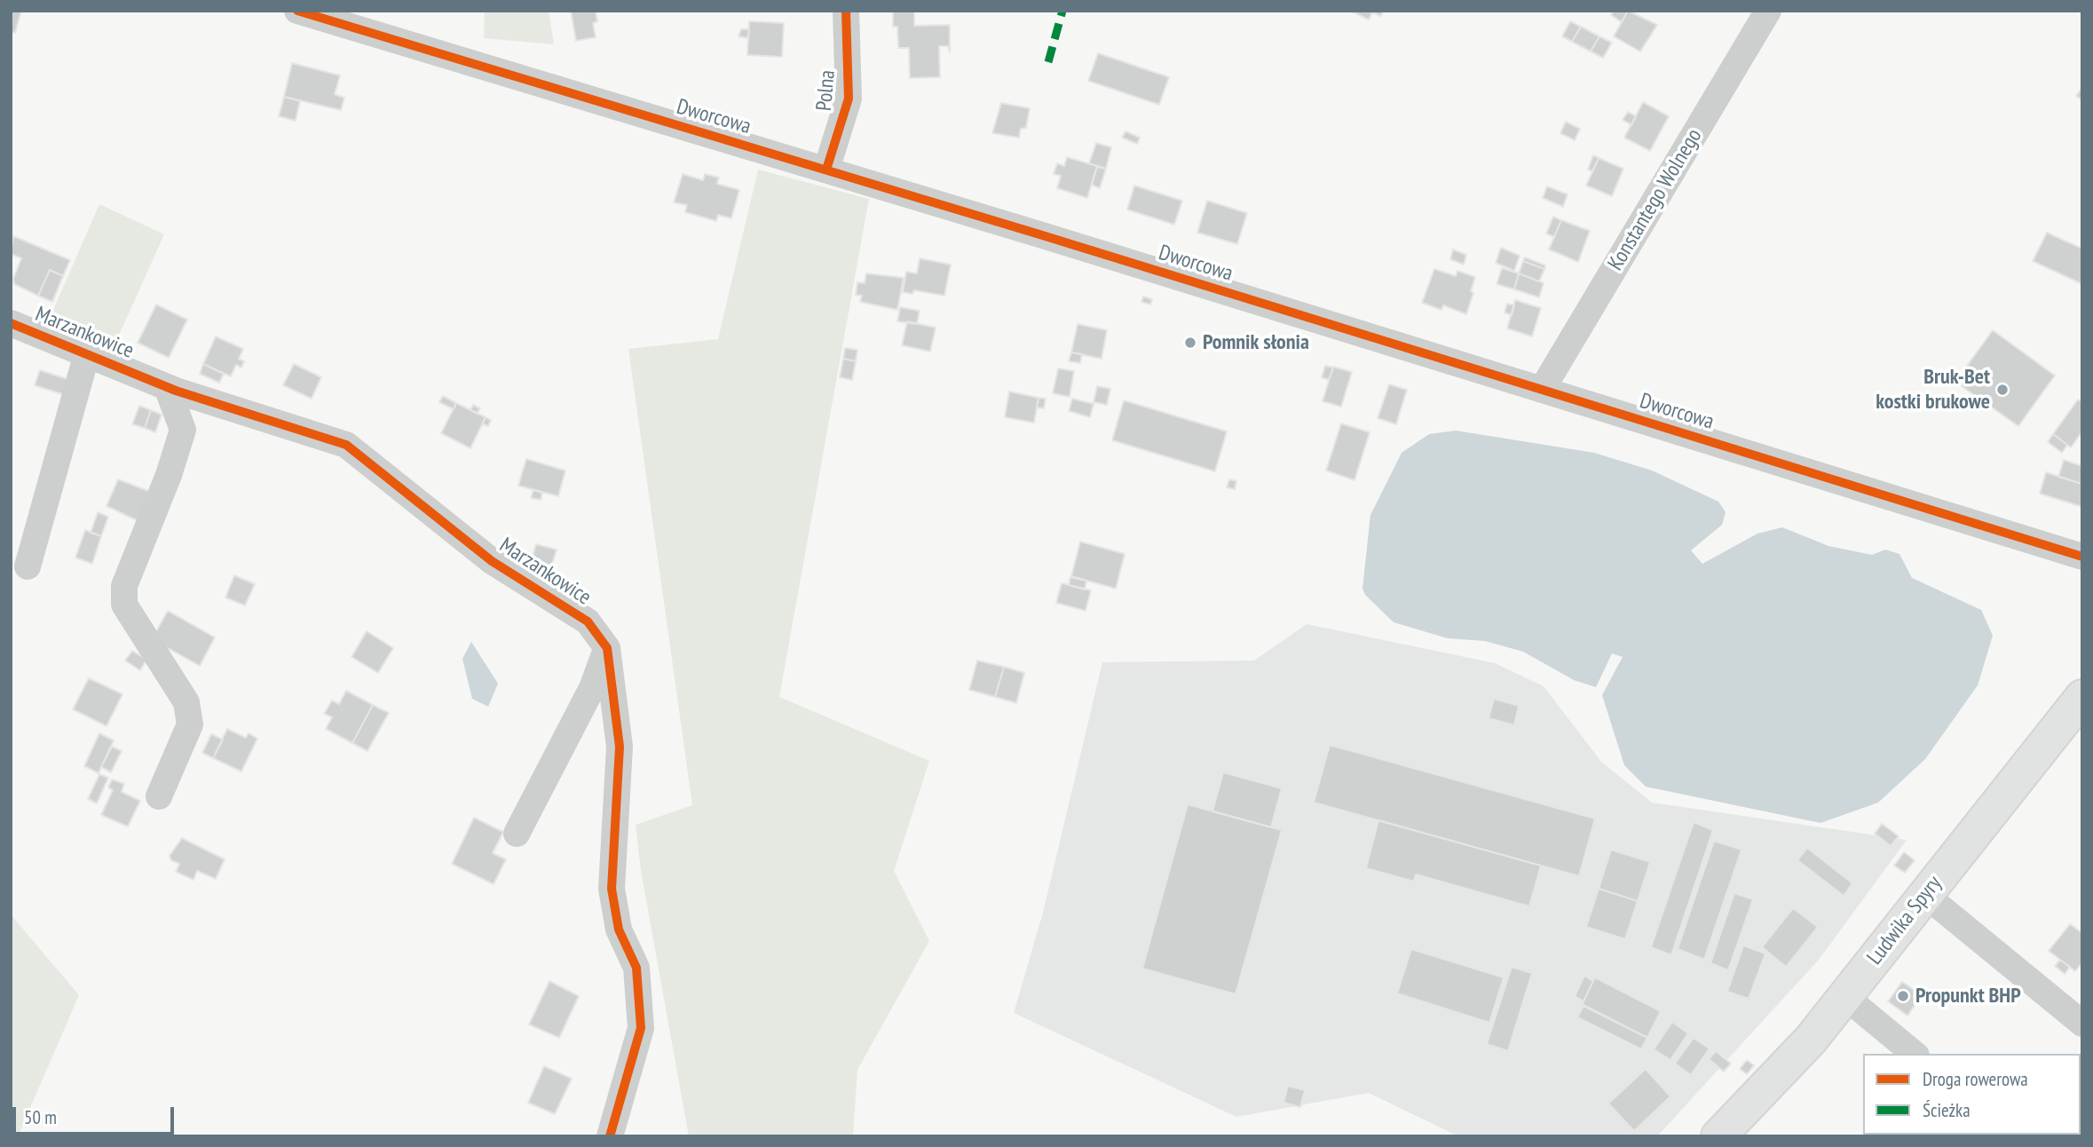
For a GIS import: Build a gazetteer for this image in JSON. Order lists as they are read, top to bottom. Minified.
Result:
{"streets":{"main road":["Ludwika Spyry"],"street":["Polna","Dworcowa","Konstantego Wolnego","Marzankowice"]},"crossings":[["Polna","Dworcowa"],["Dworcowa","Konstantego Wolnego"]],"places":["Pomnik słonia","Bruk-Bet kostki brukowe","Propunkt BHP"],"legend":["Droga rowerowa","Ścieżka"],"scale_bar":"50 m"}
